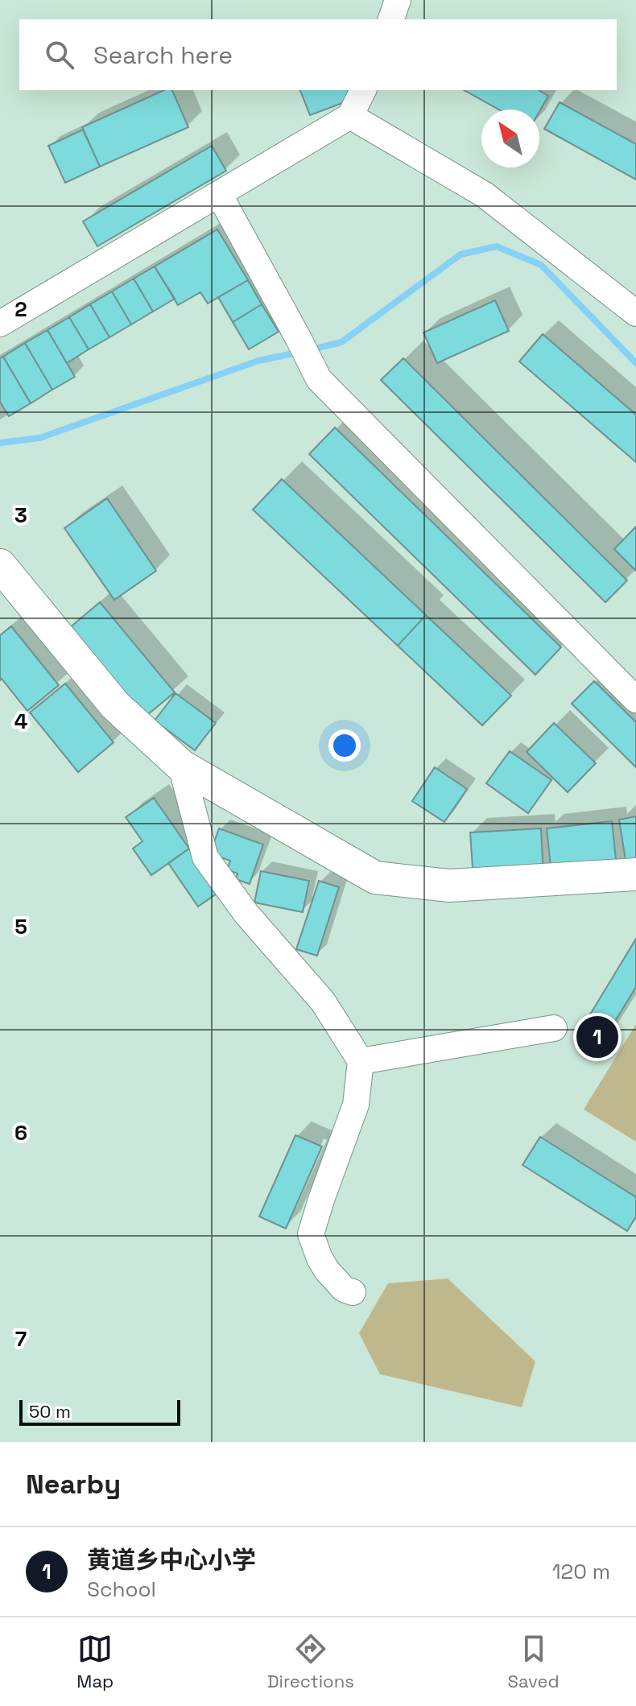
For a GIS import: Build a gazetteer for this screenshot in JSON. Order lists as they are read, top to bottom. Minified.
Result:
{"scale_bar":"50 m","north":"top left","page":{"search":"Search here","pins":"1","scale":"50 m","heading":"Nearby","list":[{"mark":"1","name":"黄道乡中心小学","note":"School","value":"120 m"}],"nav":["Map","Directions","Saved"]},"grid":{"rows":["2","3","4","5","6","7"]}}
